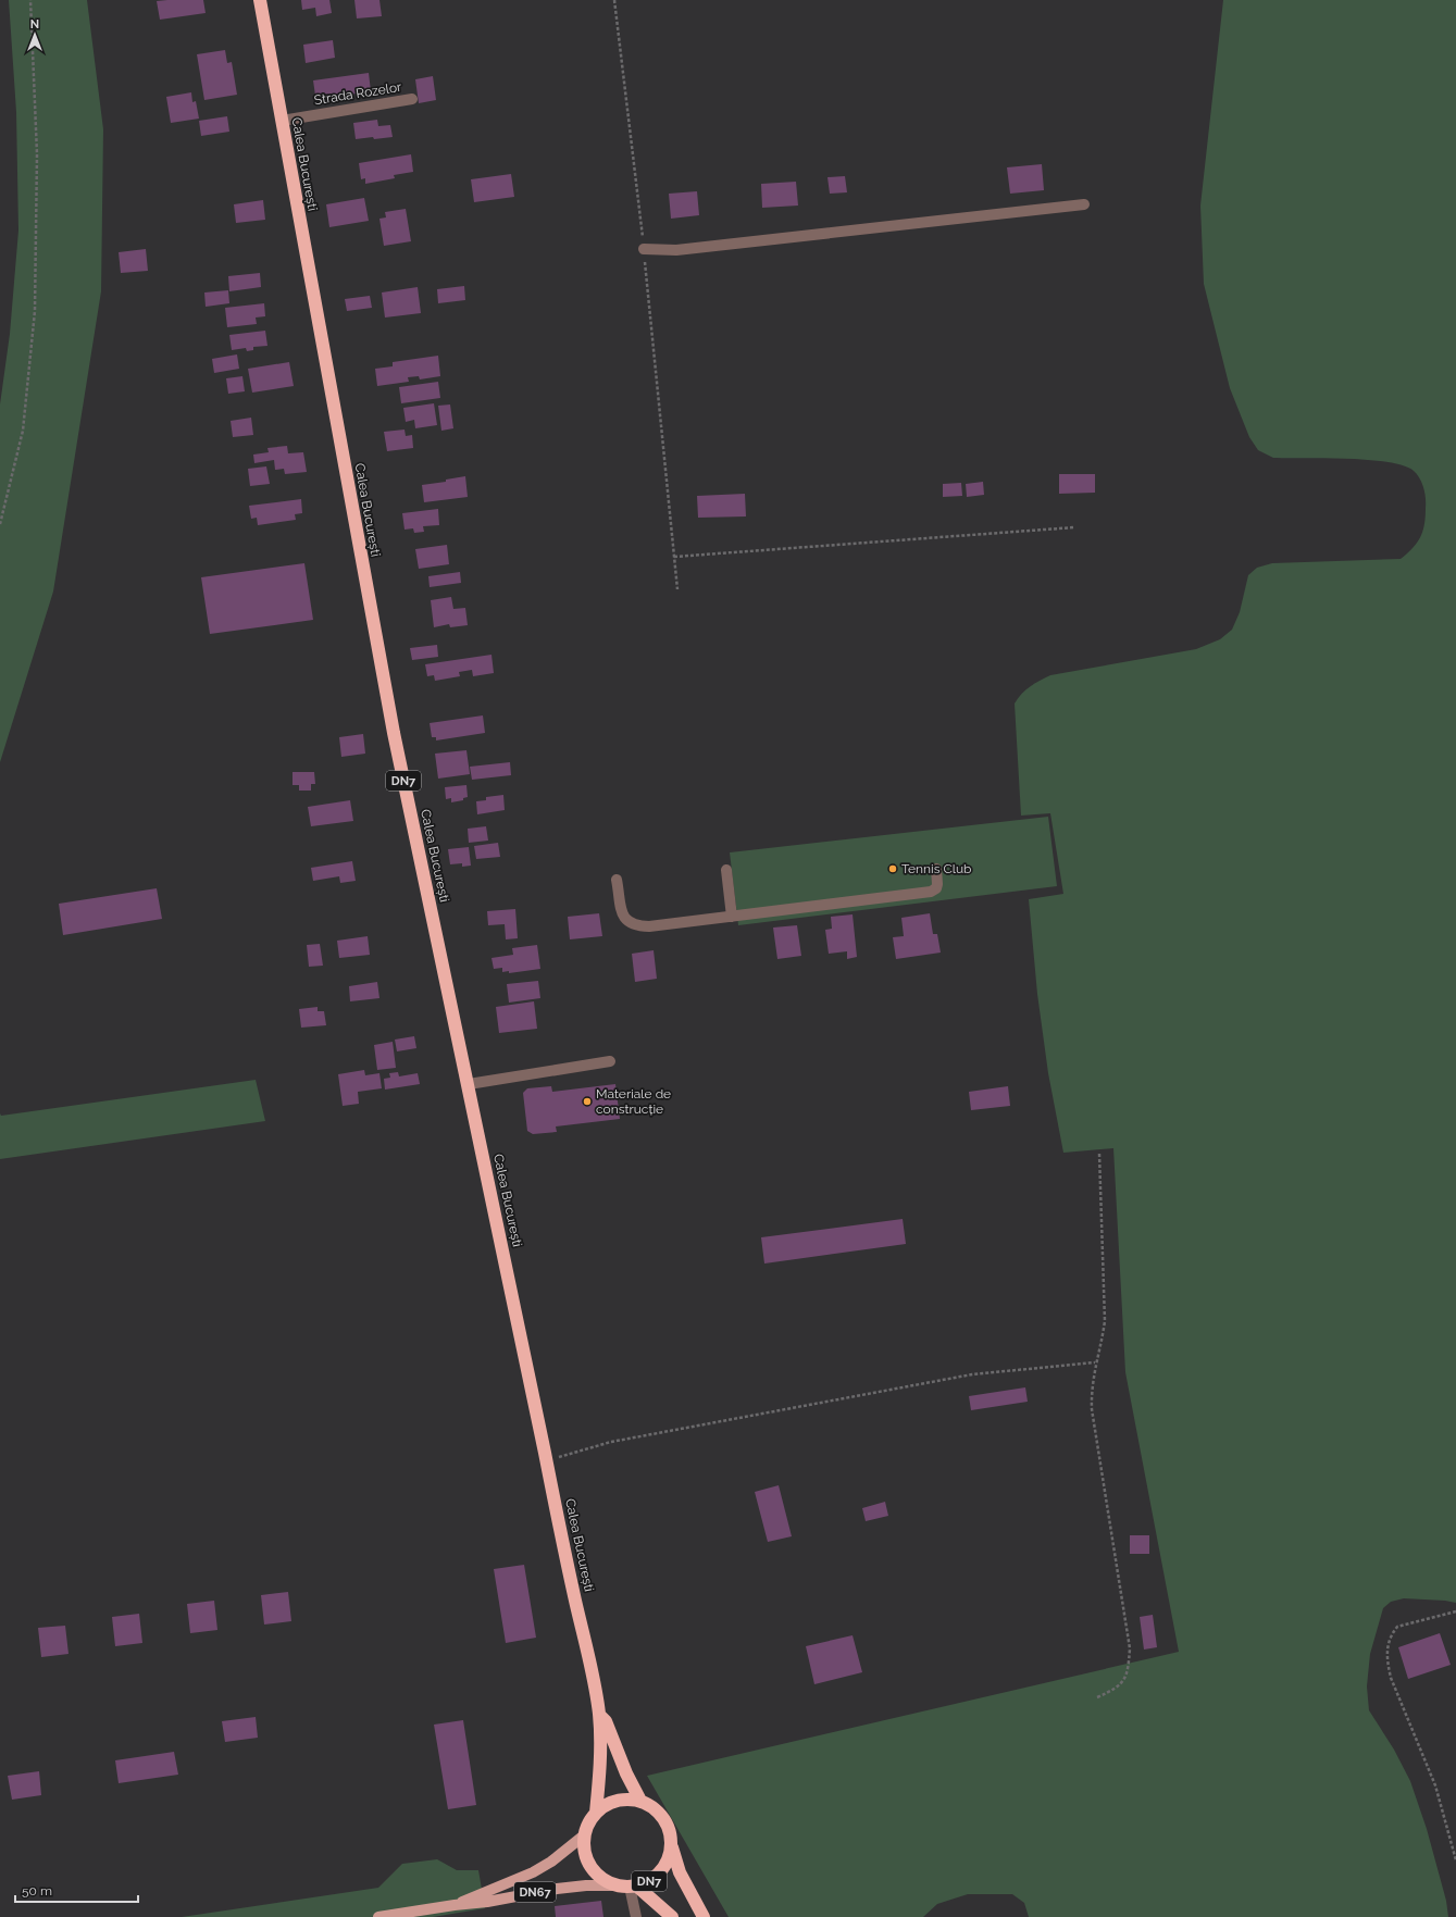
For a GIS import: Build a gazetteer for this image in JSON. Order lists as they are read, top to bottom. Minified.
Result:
{"streets":{"highway":["Calea București","DN7"],"main road":["DN67"],"street":["Strada Rozelor"]},"crossings":[["Strada Rozelor","Calea București"],["Calea București","DN7"],["Calea București","DN67"],["DN7","DN67"]],"places":["Tennis Club","Materiale de construcție"],"scale_bar":"50 m","north":"top"}
